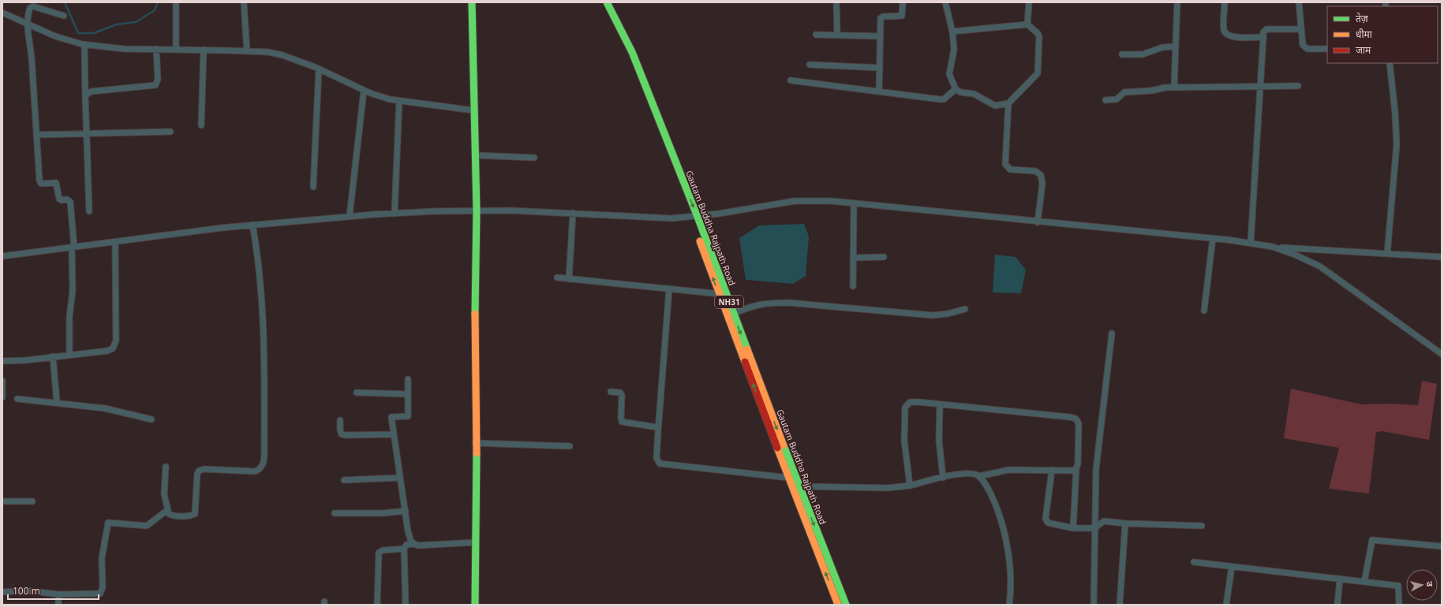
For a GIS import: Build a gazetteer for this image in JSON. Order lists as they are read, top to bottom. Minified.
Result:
{"streets":{"main road":["Gautam Buddha Rajpath Road","NH31"]},"crossings":[["Gautam Buddha Rajpath Road","NH31"]],"legend":["तेज़","धीमा","जाम"],"scale_bar":"100 m","north":"right"}
